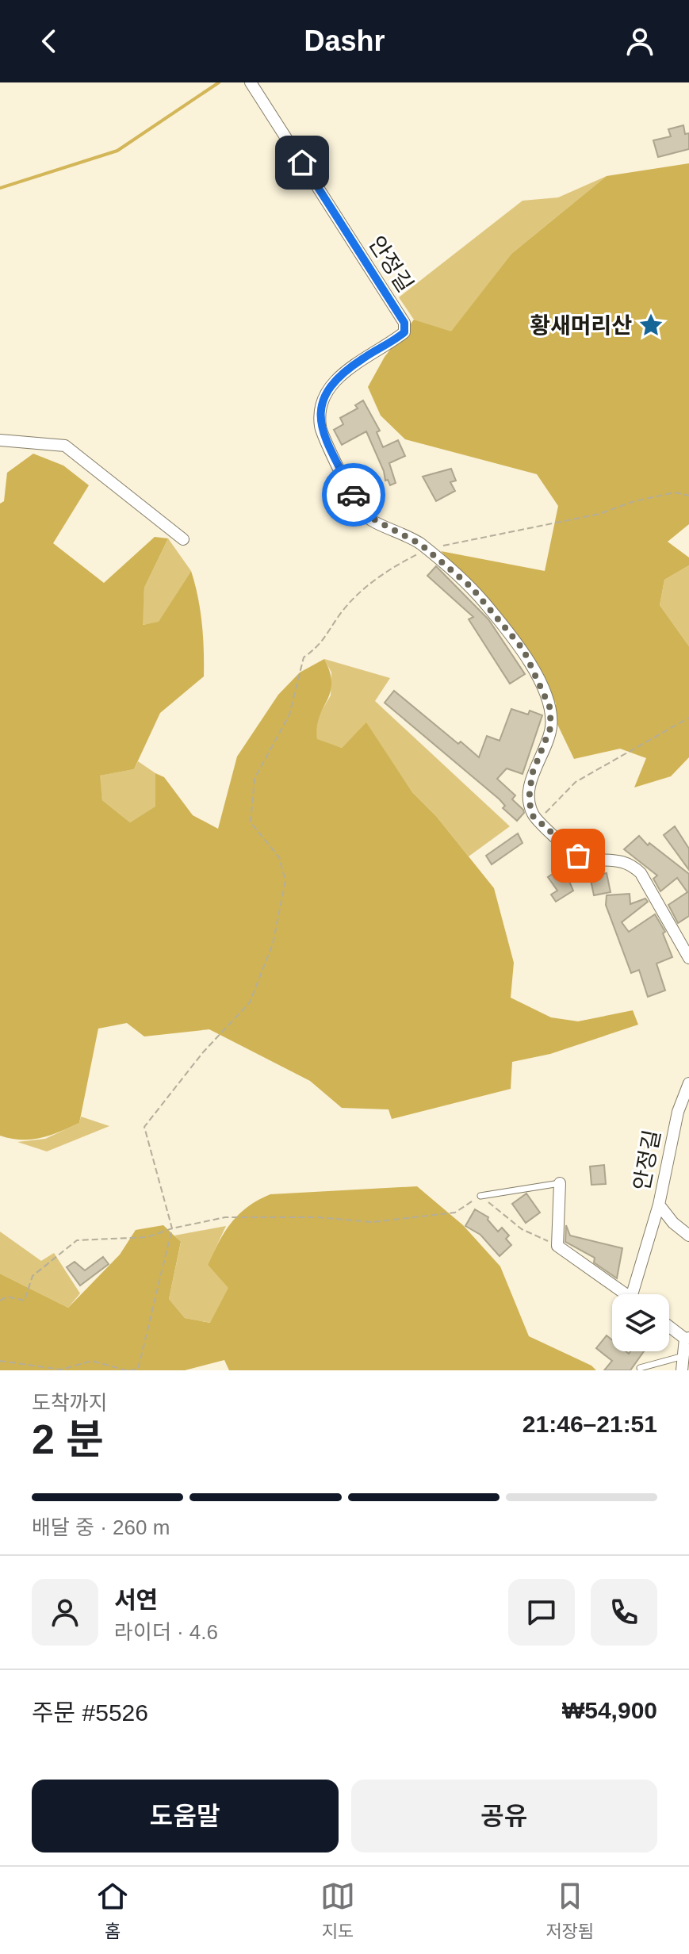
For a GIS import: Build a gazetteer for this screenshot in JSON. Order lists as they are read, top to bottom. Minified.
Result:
{"streets":{"street":["안정길"]},"places":{"place":["황새머리산"]},"page":{"header":"Dashr","heading":["2 분","도착까지","21:46–21:51"],"panel":["서연","라이더 · 4.6","주문 #5526","₩54,900"],"bar":"배달 중 · 260 m","buttons":["도움말","공유"],"tabs":["홈","지도","저장됨"]}}
